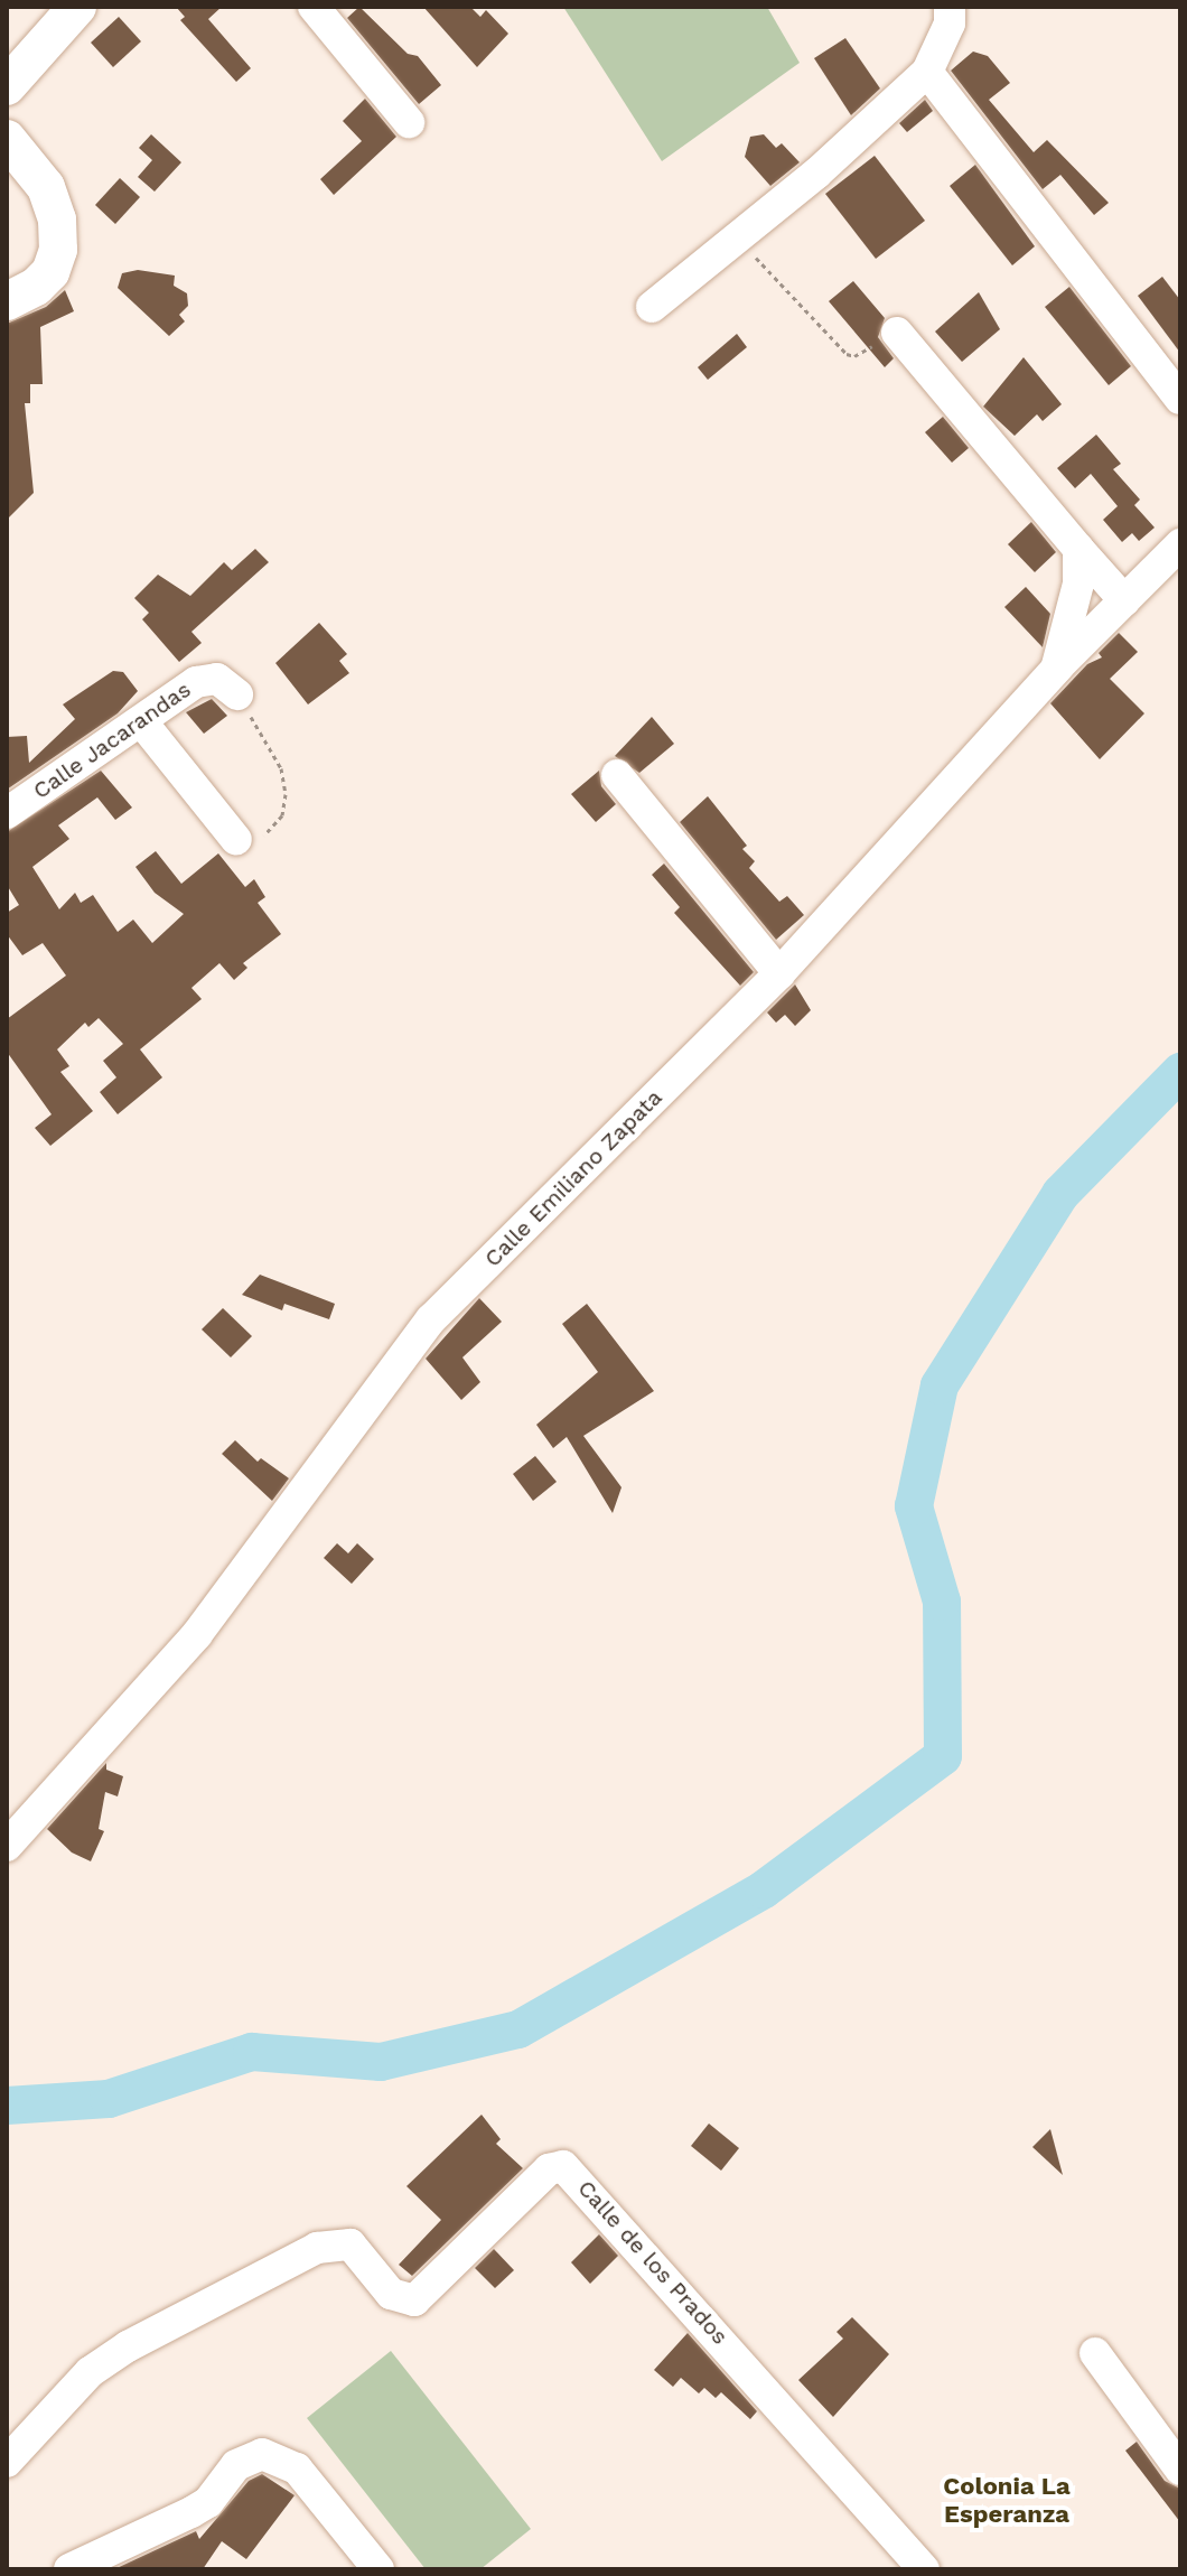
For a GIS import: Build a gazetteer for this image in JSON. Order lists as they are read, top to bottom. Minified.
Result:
{"streets":{"street":["Calle Jacarandas","Calle Emiliano Zapata","Calle de los Prados"]},"districts":["Colonia La Esperanza"]}
